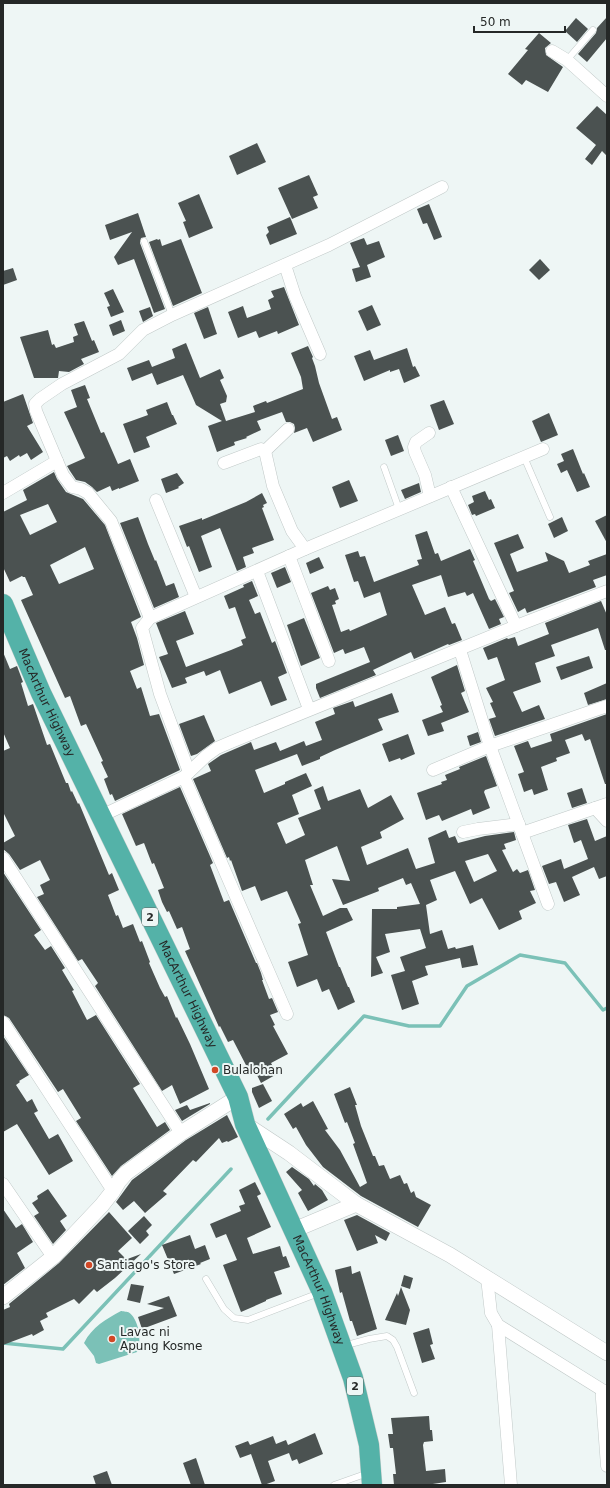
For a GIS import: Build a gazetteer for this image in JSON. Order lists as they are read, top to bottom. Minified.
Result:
{"streets":{"highway":["MacArthur Highway","2"]},"places":["Bulalohan","Santiago's Store","Lavac ni Apung Kosme"],"scale_bar":"50 m"}
